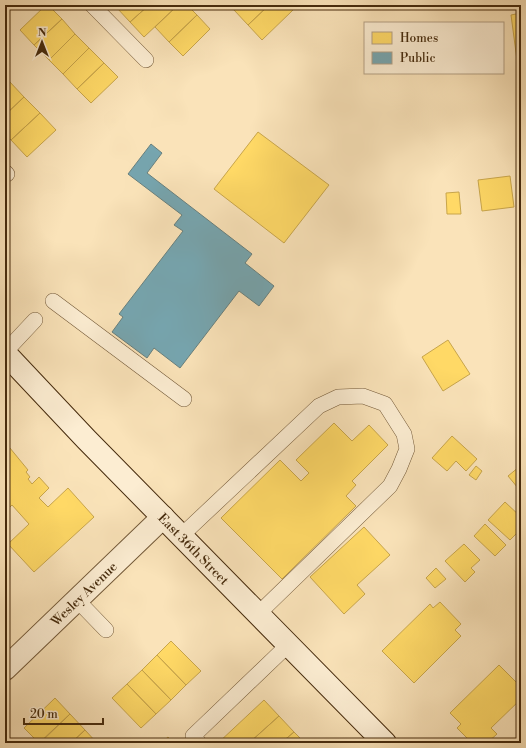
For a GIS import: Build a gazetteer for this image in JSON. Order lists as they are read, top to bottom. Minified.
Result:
{"streets":{"street":["East 36th Street","Wesley Avenue"]},"crossings":[["East 36th Street","Wesley Avenue"]],"legend":["Homes","Public"],"scale_bar":"20 m","north":"top"}
